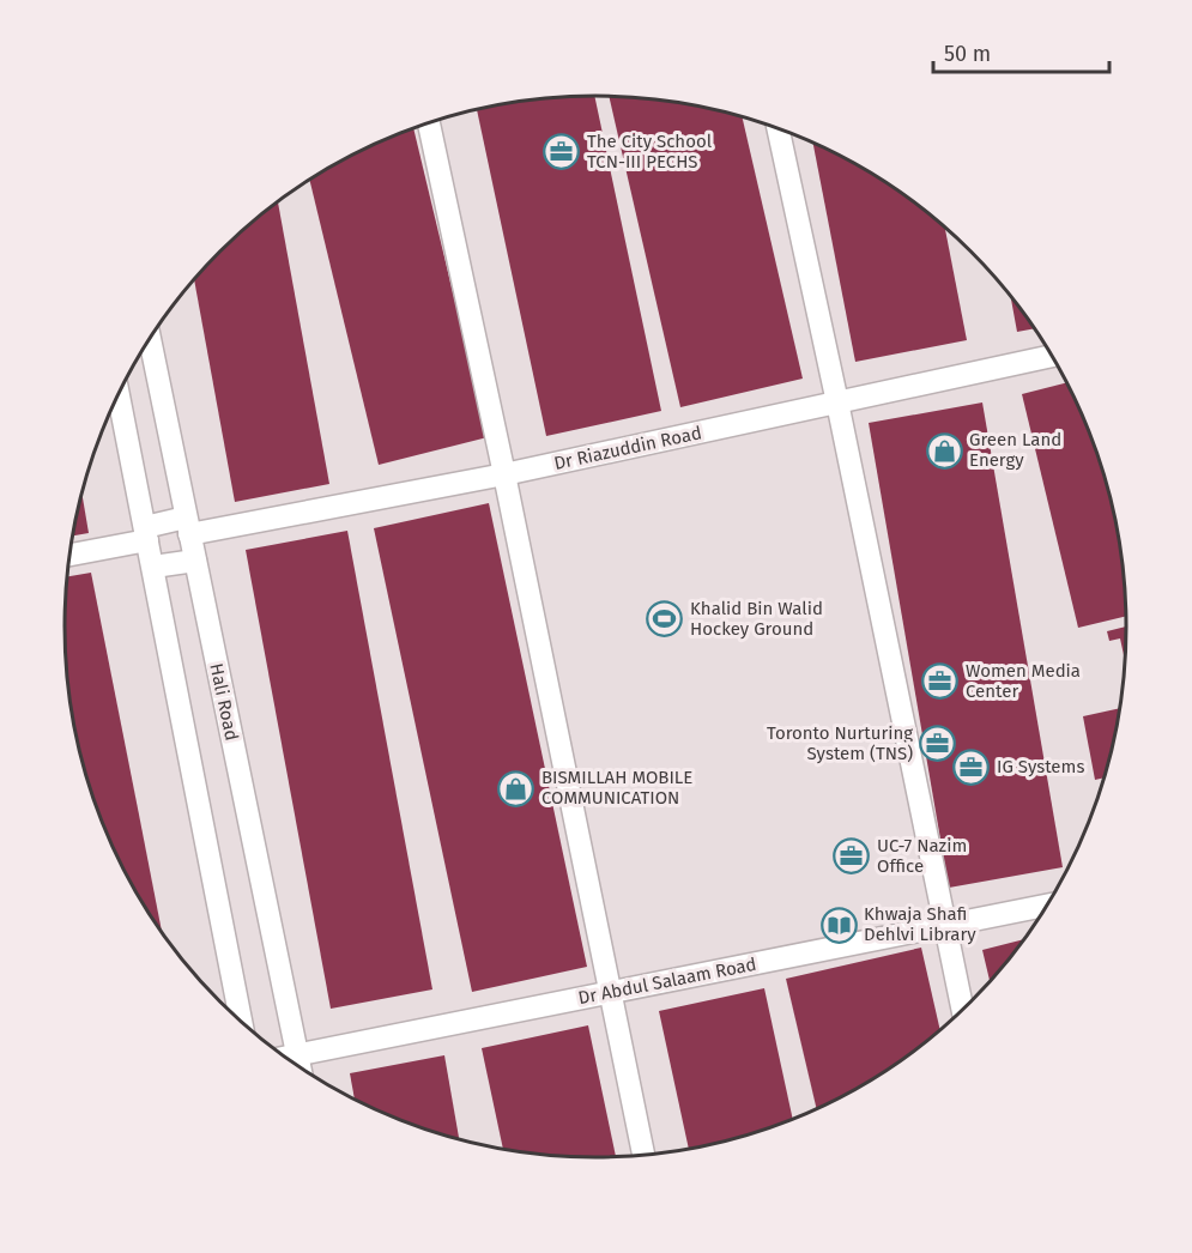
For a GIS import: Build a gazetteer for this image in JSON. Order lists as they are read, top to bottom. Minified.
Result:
{"streets":{"street":["Dr Riazuddin Road","Hali Road","Dr Abdul Salaam Road"]},"crossings":[["Dr Riazuddin Road","Hali Road"],["Hali Road","Dr Abdul Salaam Road"]],"places":{"office":["The City School TCN-III PECHS","Women Media Center","Toronto Nurturing System (TNS)","IG Systems","UC-7 Nazim Office"],"shop":["Green Land Energy","BISMILLAH MOBILE COMMUNICATION"],"sports":["Khalid Bin Walid Hockey Ground"],"library":["Khwaja Shafi Dehlvi Library"]},"scale_bar":"50 m"}
